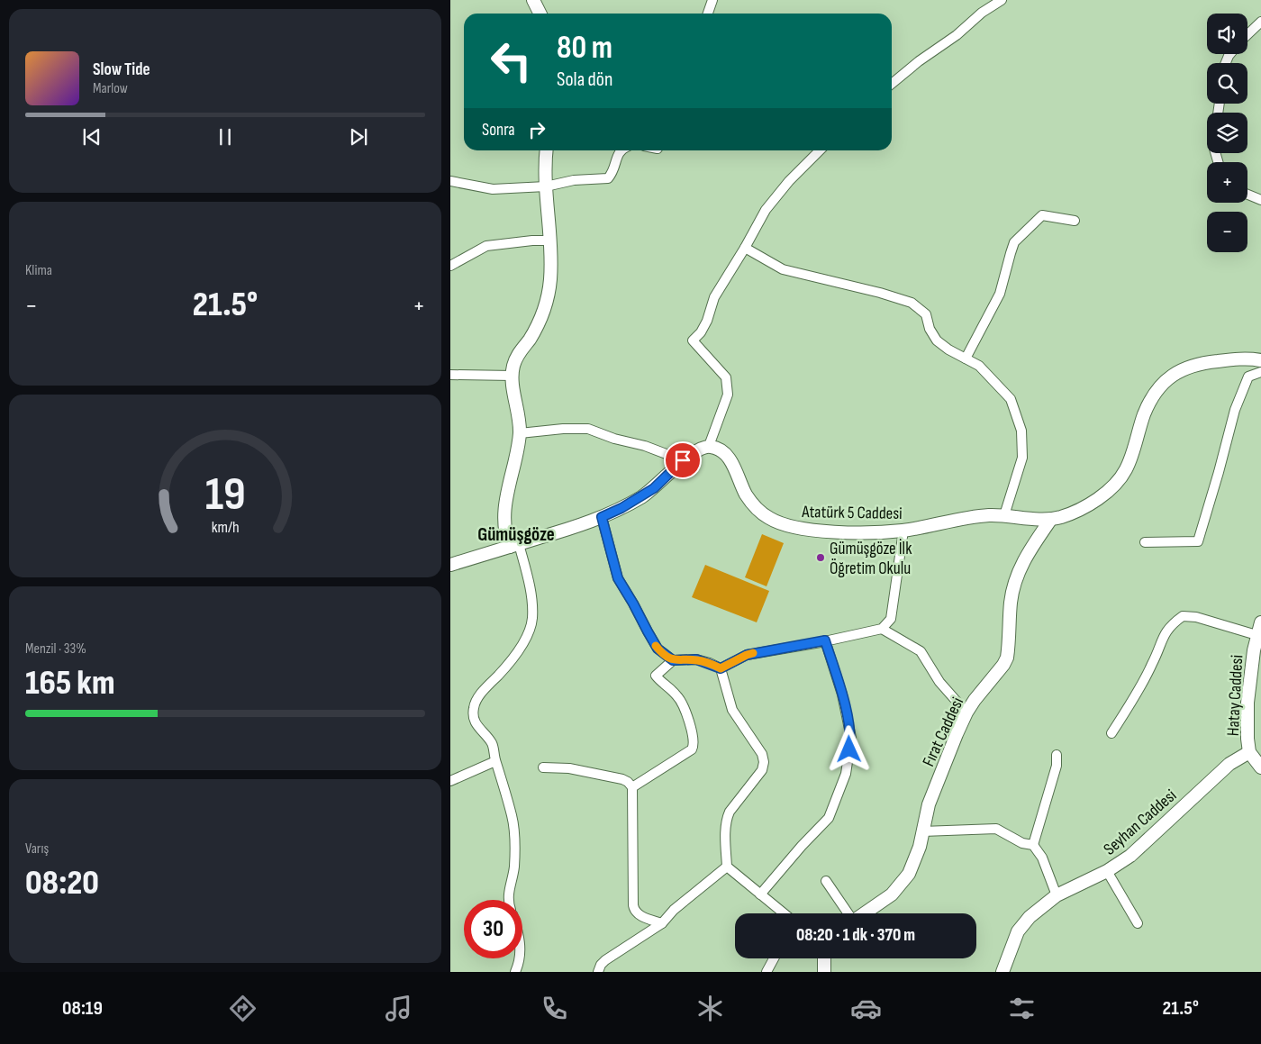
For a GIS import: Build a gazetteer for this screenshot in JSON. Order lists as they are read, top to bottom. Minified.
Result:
{"streets":{"street":["Atatürk 5 Caddesi","Hatay Caddesi","Fırat Caddesi","Seyhan Caddesi"]},"crossings":[["Atatürk 5 Caddesi","Fırat Caddesi"],["Hatay Caddesi","Seyhan Caddesi"]],"districts":["Gümüşgöze"],"places":["Gümüşgöze İlk Öğretim Okulu"],"page":{"map_buttons":["+","−"],"turn":["80 m","Sola dön"],"song":["Slow Tide","Marlow"],"then":"Sonra","tile":["Klima",["Menzil · 33%","165 km"],["Varış","08:20"]],"heat":["−","21.5°","+"],"limit":"30","trip":"08:20 · 1 dk · 370 m","tabs":["08:19","21.5°"],"gauge":["19","km/h"]}}
